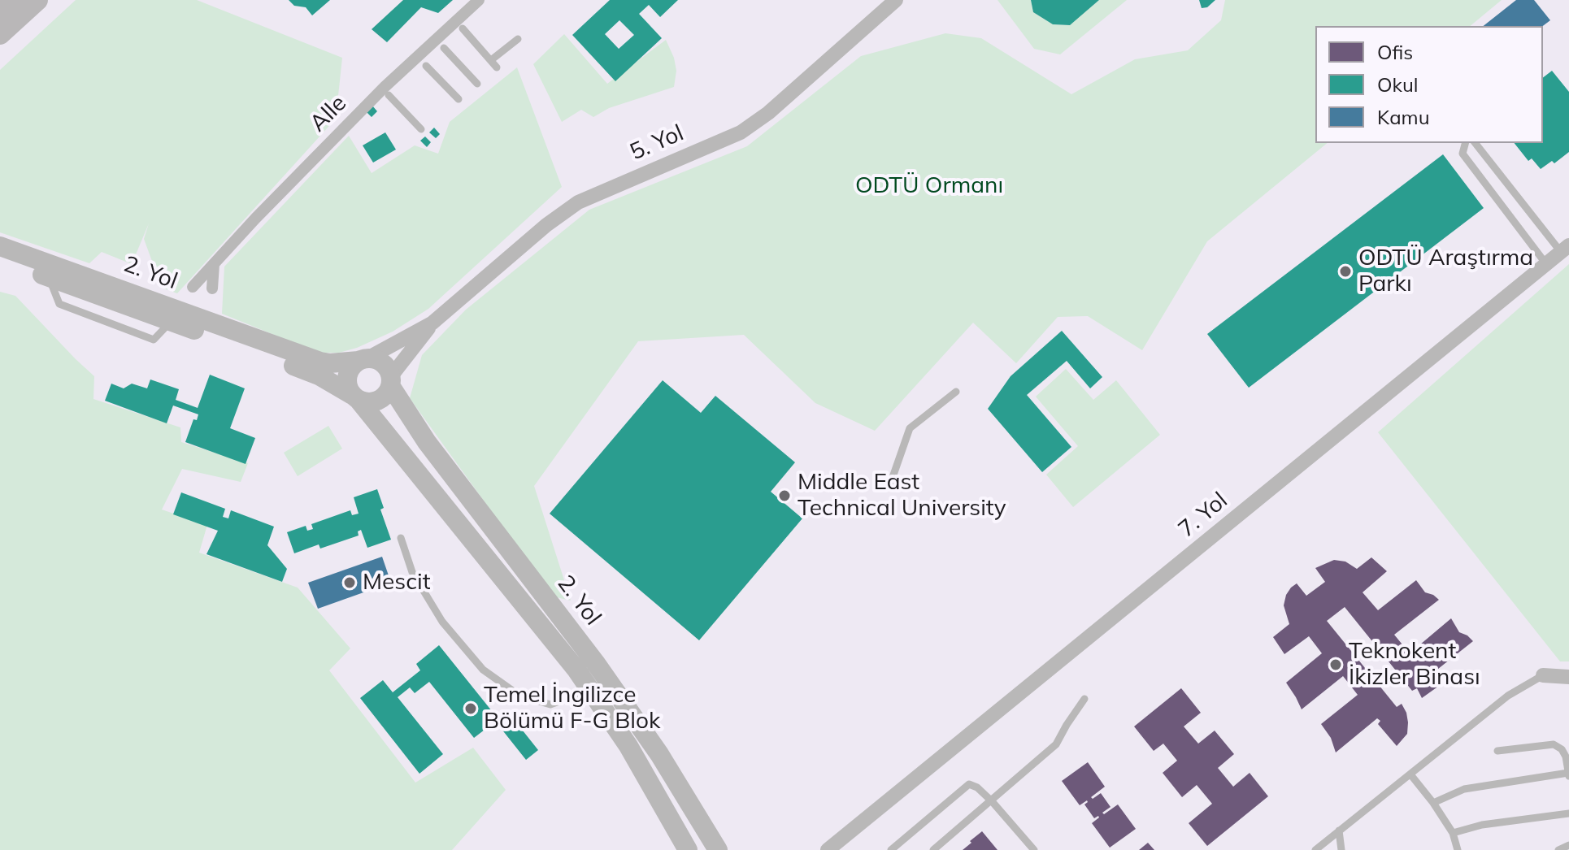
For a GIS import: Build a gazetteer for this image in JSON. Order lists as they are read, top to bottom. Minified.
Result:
{"streets":{"street":["Alle","5. Yol","2. Yol","7. Yol"]},"crossings":[["5. Yol","2. Yol"]],"parks":["ODTÜ Ormanı"],"places":["ODTÜ Araştırma Parkı","Middle East Technical University","Mescit","Teknokent İkizler Binası","Temel İngilizce Bölümü F-G Blok"],"legend":["Ofis","Okul","Kamu"]}
